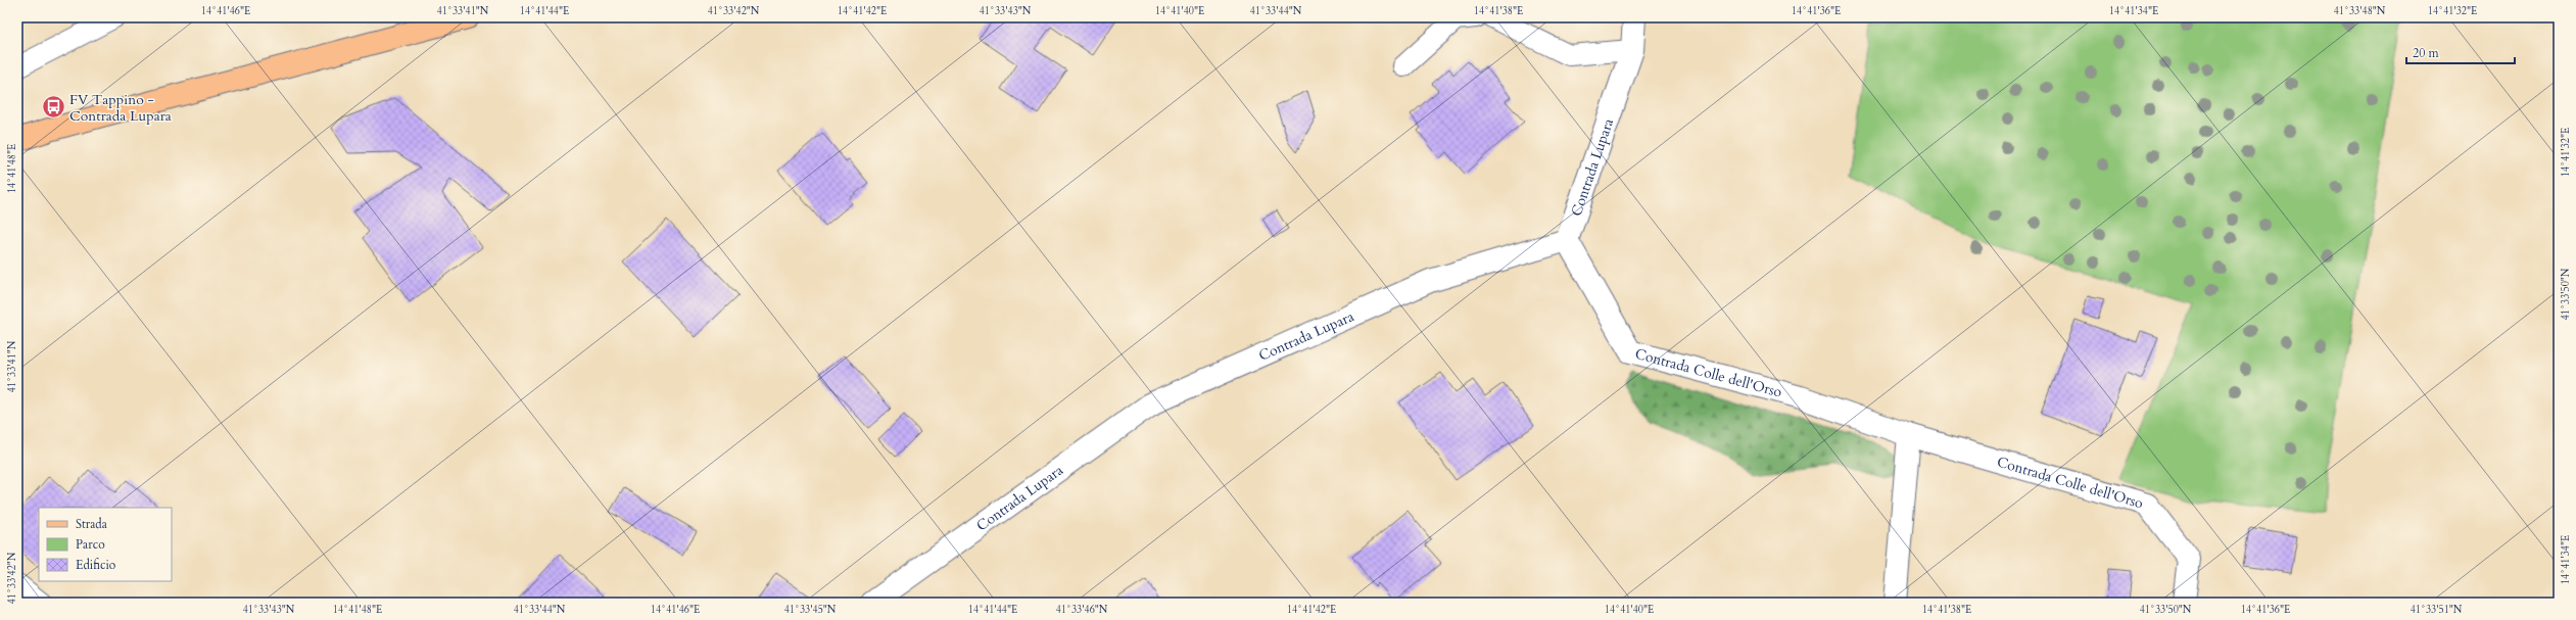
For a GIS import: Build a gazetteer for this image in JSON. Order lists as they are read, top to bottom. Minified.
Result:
{"streets":{"street":["Contrada Lupara","Contrada Colle dell'Orso"]},"crossings":[["Contrada Lupara","Contrada Colle dell'Orso"]],"places":{"bus stop":["FV Tappino - Contrada Lupara"]},"legend":["Strada","Parco","Edificio"],"scale_bar":"20 m","coordinates":["14°41'46\"E","41°33'41\"N","14°41'44\"E","41°33'42\"N","14°41'42\"E","41°33'43\"N","14°41'40\"E","41°33'44\"N","14°41'38\"E","14°41'36\"E","14°41'34\"E","41°33'48\"N","14°41'32\"E","14°41'48\"E","41°33'50\"N","41°33'45\"N","41°33'46\"N","41°33'51\"N"]}
